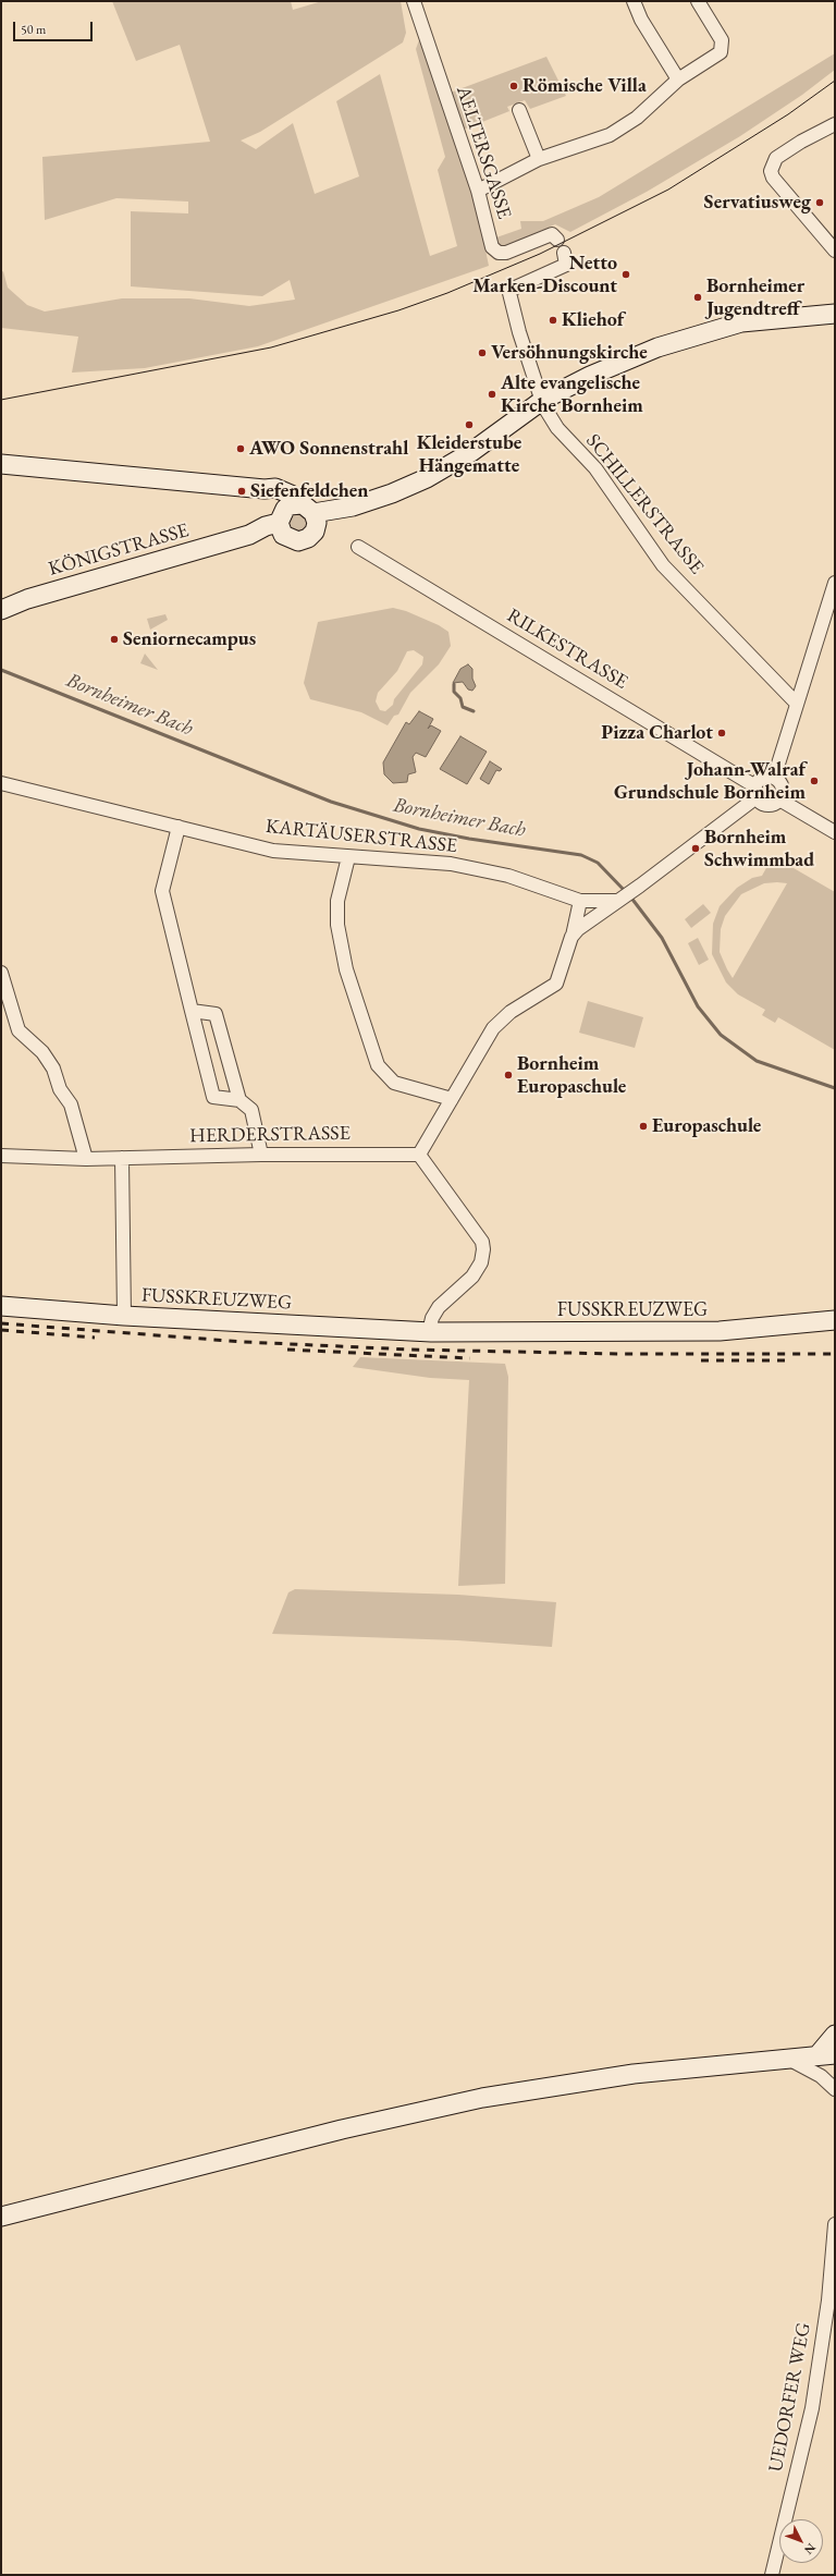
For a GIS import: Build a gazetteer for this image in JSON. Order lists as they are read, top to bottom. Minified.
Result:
{"streets":{"street":["AELTERSGASSE","SCHILLERSTRASSE","KÖNIGSTRASSE","RILKESTRASSE","KARTÄUSERSTRASSE","HERDERSTRASSE","FUSSKREUZWEG","UEDORFER WEG"]},"crossings":[["SCHILLERSTRASSE","KÖNIGSTRASSE"]],"water":["Bornheimer Bach"],"places":["Römische Villa","Servatiusweg","Netto Marken-Discount","Bornheimer Jugendtreff","Kliehof","Versöhnungskirche","Alte evangelische Kirche Bornheim","Kleiderstube Hängematte","AWO Sonnenstrahl","Siefenfeldchen","Seniornecampus","Pizza Charlot","Johann-Walraf Grundschule Bornheim","Bornheim Schwimmbad","Bornheim Europaschule","Europaschule"],"scale_bar":"50 m","north":"bottom right"}
